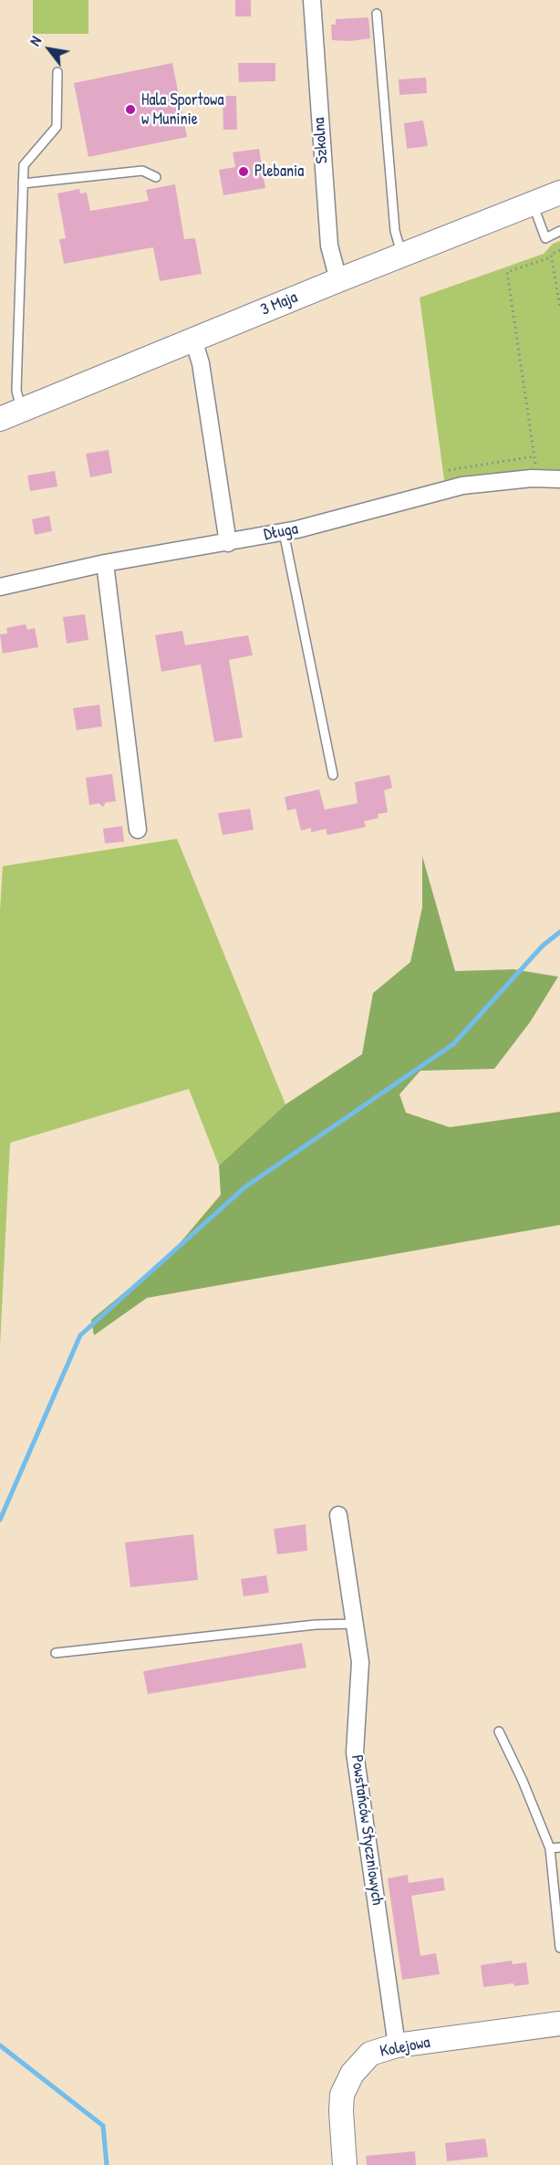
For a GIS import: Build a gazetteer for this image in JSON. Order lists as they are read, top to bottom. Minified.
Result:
{"streets":{"street":["Szkolna","3 Maja","Długa","Powstańców Styczniowych","Kolejowa"]},"crossings":[["Szkolna","3 Maja"],["Powstańców Styczniowych","Kolejowa"]],"places":["Hala Sportowa w Muninie","Plebania"],"north":"top left"}
